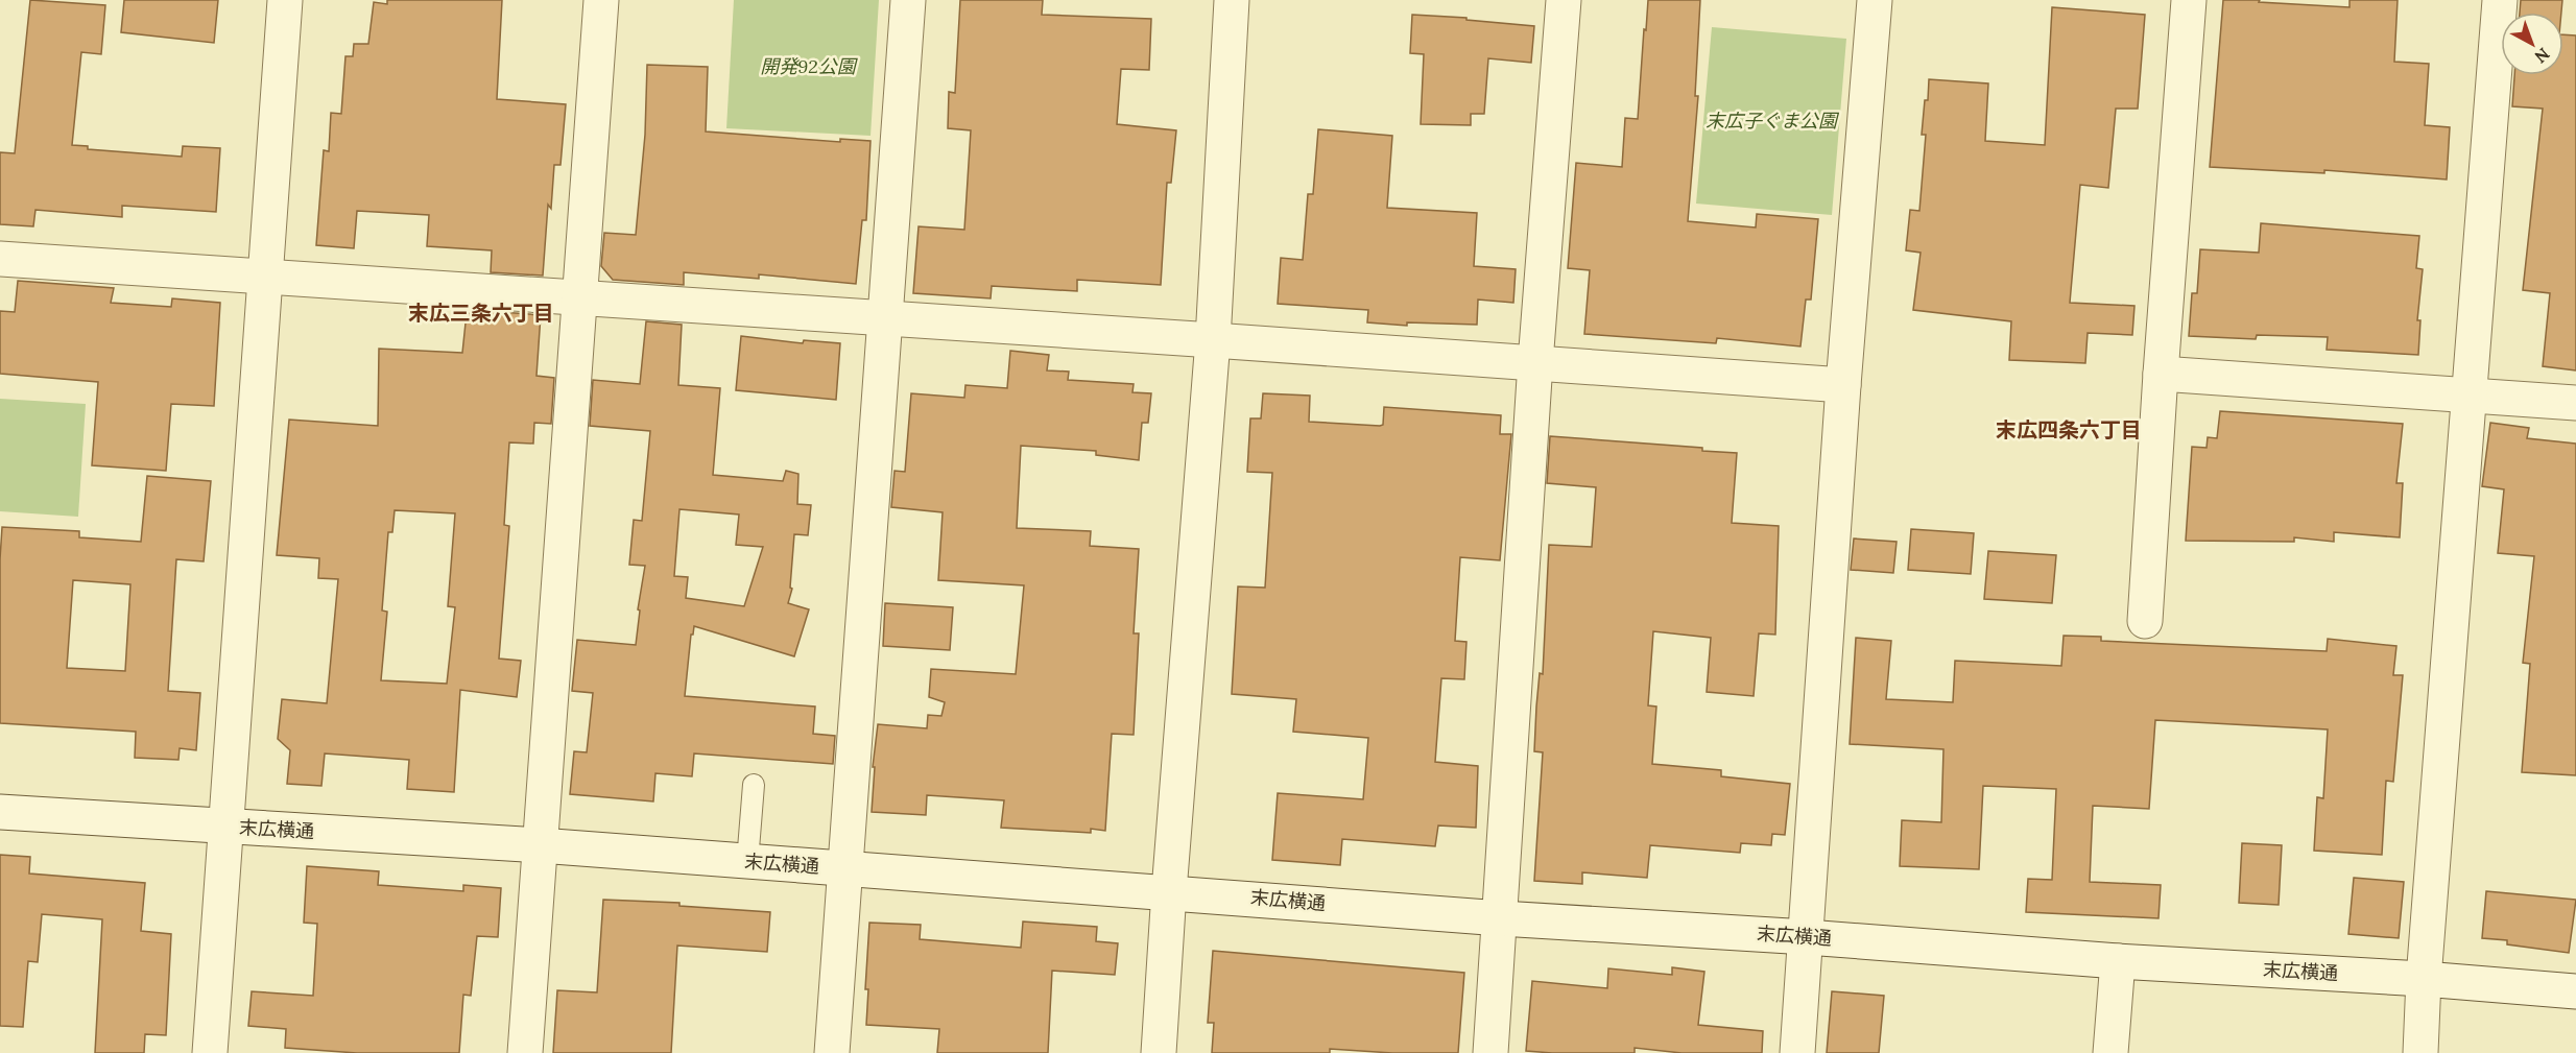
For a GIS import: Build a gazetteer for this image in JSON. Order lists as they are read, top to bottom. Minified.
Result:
{"streets":{"street":["末広横通"]},"districts":["末広三条六丁目","末広四条六丁目"],"parks":["開発92公園","末広子ぐま公園"],"north":"bottom right"}
